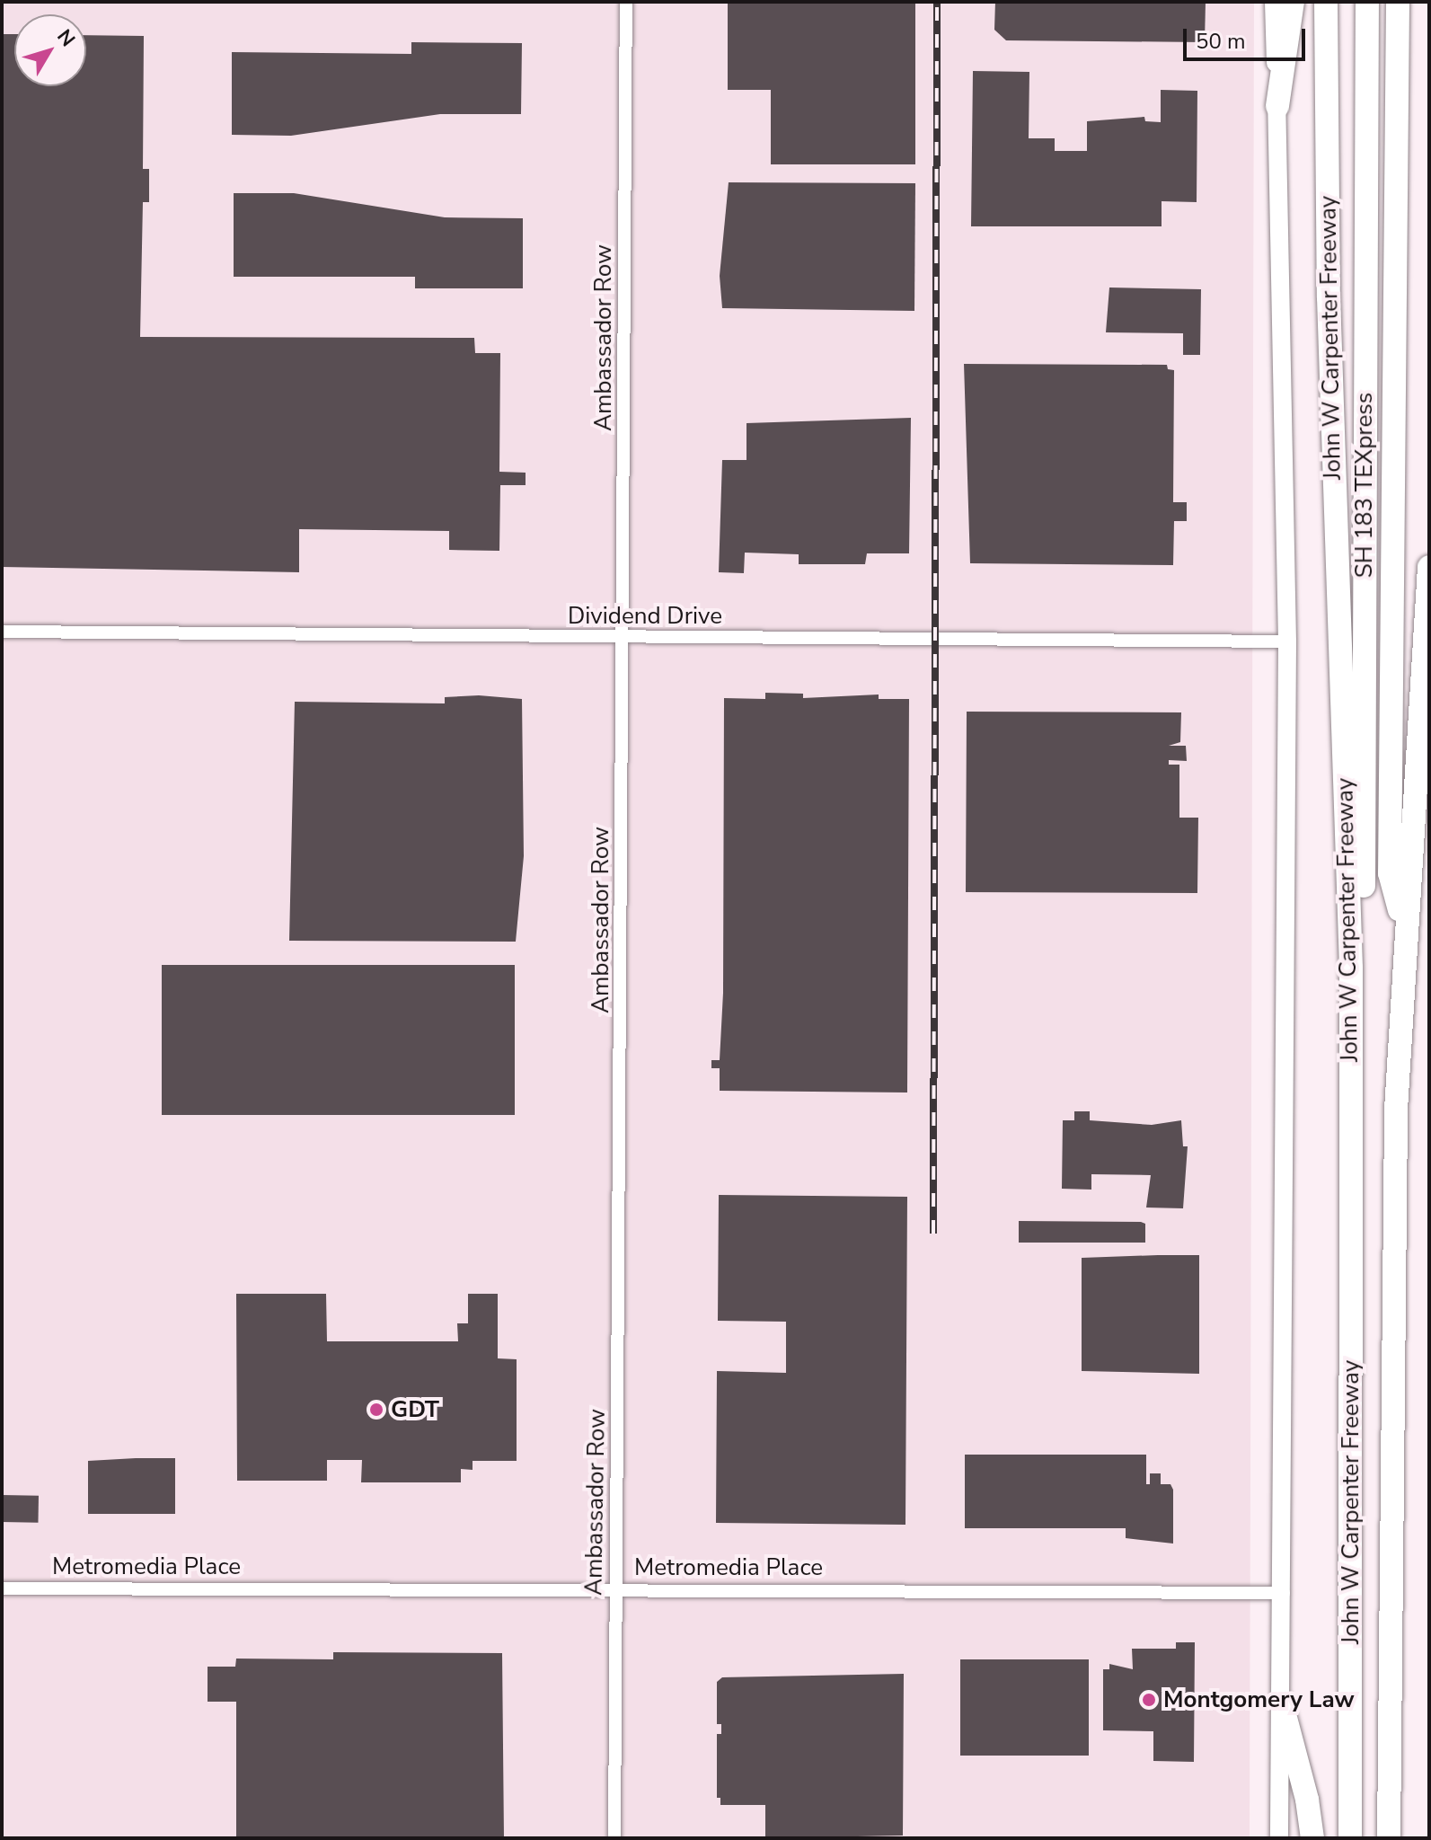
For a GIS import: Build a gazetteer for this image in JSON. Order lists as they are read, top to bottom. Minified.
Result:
{"streets":{"highway":["John W Carpenter Freeway","SH 183 TEXpress"],"street":["Ambassador Row","Dividend Drive","Metromedia Place"]},"crossings":[["Ambassador Row","Dividend Drive"],["Ambassador Row","Metromedia Place"],["John W Carpenter Freeway","SH 183 TEXpress"],["John W Carpenter Freeway","Dividend Drive"],["John W Carpenter Freeway","Metromedia Place"]],"places":["GDT","Montgomery Law"],"scale_bar":"50 m","north":"top right"}
